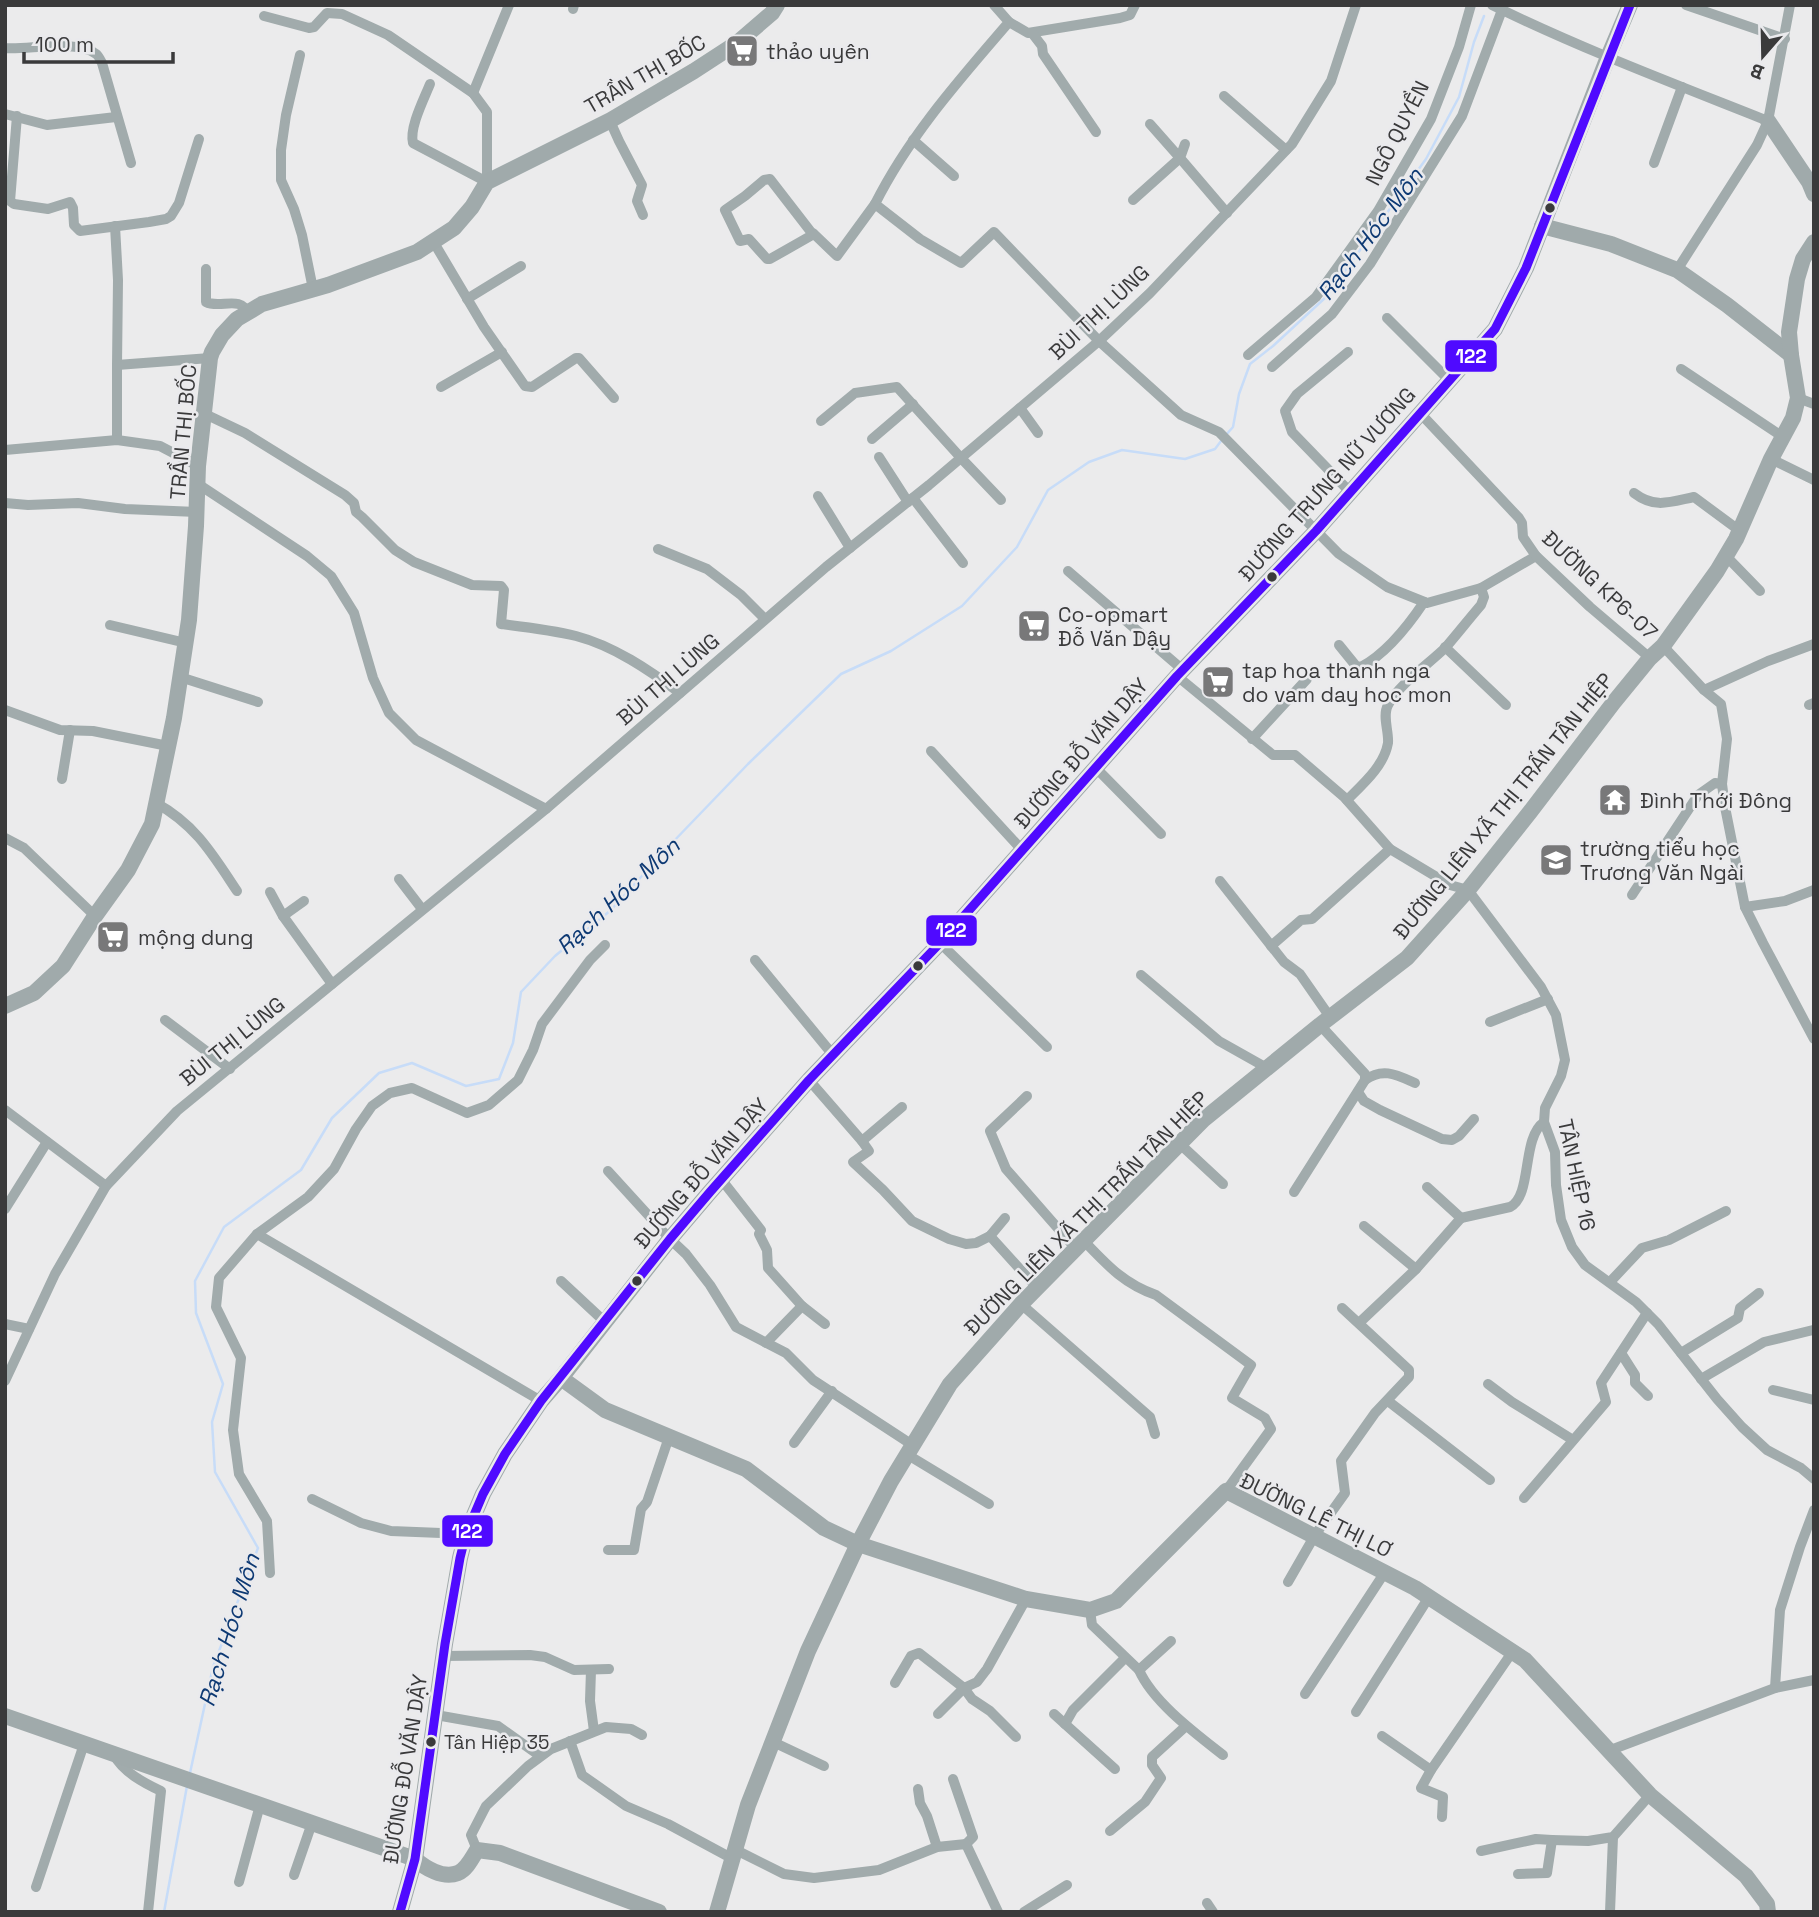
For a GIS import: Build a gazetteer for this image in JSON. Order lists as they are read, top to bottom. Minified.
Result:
{"streets":{"street":["TRẦN THỊ BỐC","NGÔ QUYỀN","BÙI THỊ LÙNG","ĐƯỜNG TRƯNG NỮ VƯƠNG","ĐƯỜNG KP6-07","ĐƯỜNG ĐỖ VĂN DẬY","ĐƯỜNG LIÊN XÃ THỊ TRẤN TÂN HIỆP","TÂN HIỆP 16","ĐƯỜNG LÊ THỊ LƠ"]},"crossings":[["ĐƯỜNG TRƯNG NỮ VƯƠNG","ĐƯỜNG KP6-07"],["ĐƯỜNG TRƯNG NỮ VƯƠNG","ĐƯỜNG ĐỖ VĂN DẬY"],["ĐƯỜNG KP6-07","ĐƯỜNG LIÊN XÃ THỊ TRẤN TÂN HIỆP"],["ĐƯỜNG LIÊN XÃ THỊ TRẤN TÂN HIỆP","TÂN HIỆP 16"]],"water":["Rạch Hóc Môn"],"places":{"supermarket":["thảo uyên","Co-opmart Đỗ Văn Dậy","tap hoa thanh nga do vam day hoc mon","mộng dung"],"temple":["Đình Thới Đông"],"school or university":["trường tiểu học Trương Văn Ngài"],"other":["Tân Hiệp 35"]},"lines":["transit line 122"],"scale_bar":"100 m","north":"bottom"}
